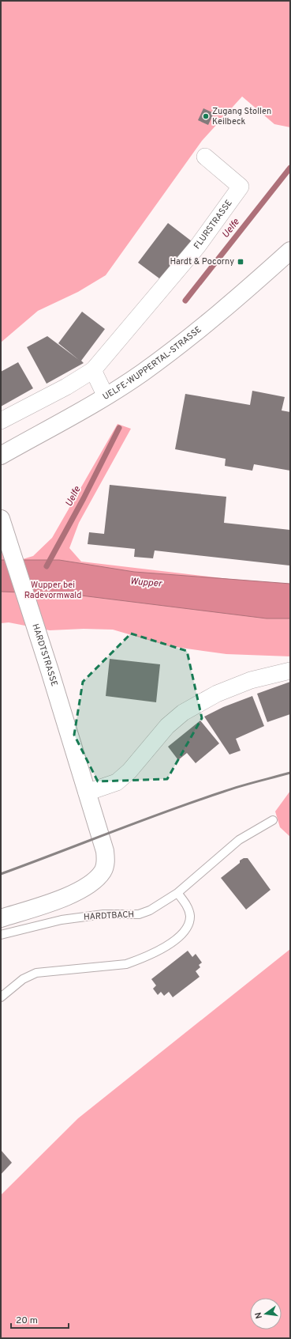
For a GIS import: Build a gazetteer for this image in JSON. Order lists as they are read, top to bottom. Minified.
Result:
{"streets":{"main road":["UELFE-WUPPERTAL-STRASSE","HARDTSTRASSE"],"street":["FLURSTRASSE"],"lane":["HARDTBACH"]},"water":["Uelfe","Wupper"],"parks":["Wupper bei Radevormwald"],"places":{"other":["Zugang Stollen Keilbeck"],"transit":["Hardt & Pocorny"]},"scale_bar":"20 m","north":"left"}
